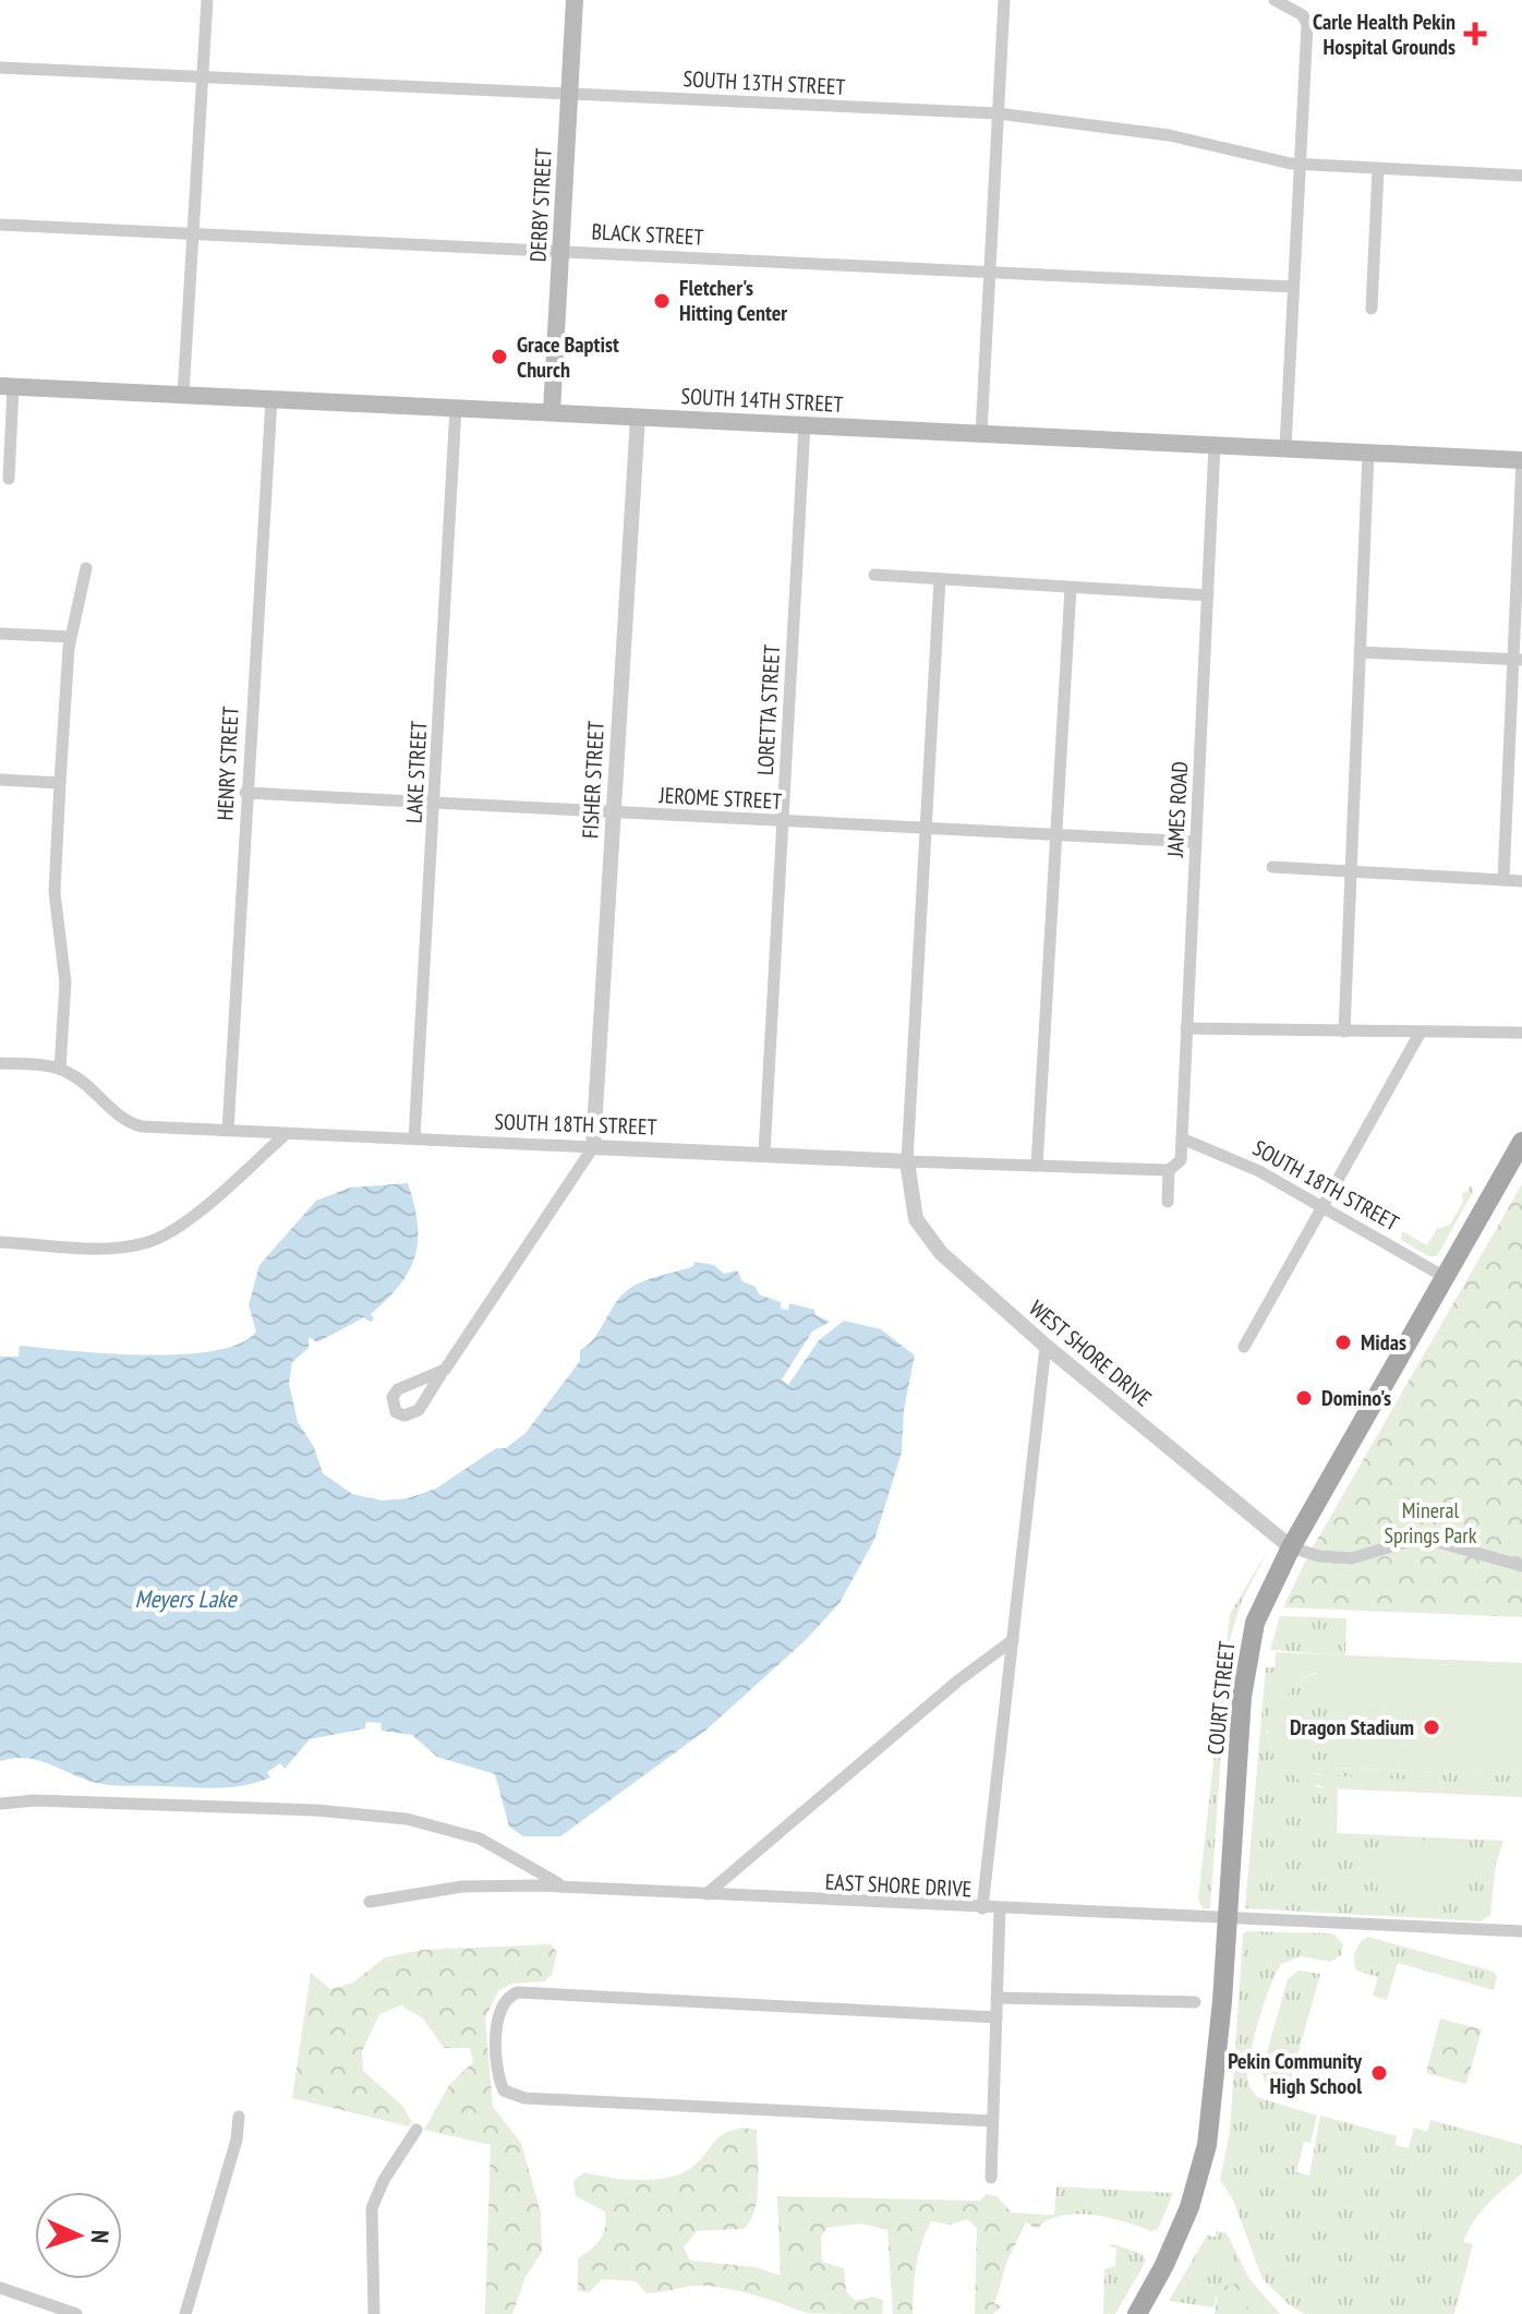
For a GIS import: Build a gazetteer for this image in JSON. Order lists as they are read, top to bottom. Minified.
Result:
{"streets":{"main road":["DERBY STREET","SOUTH 14TH STREET","COURT STREET"],"street":["SOUTH 13TH STREET","BLACK STREET","LORETTA STREET","HENRY STREET","LAKE STREET","FISHER STREET","JEROME STREET","JAMES ROAD","SOUTH 18TH STREET","WEST SHORE DRIVE","EAST SHORE DRIVE"]},"crossings":[["SOUTH 13TH STREET","DERBY STREET"],["DERBY STREET","BLACK STREET"],["DERBY STREET","SOUTH 14TH STREET"],["SOUTH 14TH STREET","LORETTA STREET"],["SOUTH 14TH STREET","HENRY STREET"],["SOUTH 14TH STREET","LAKE STREET"],["SOUTH 14TH STREET","FISHER STREET"],["SOUTH 14TH STREET","JAMES ROAD"],["LORETTA STREET","JEROME STREET"],["LORETTA STREET","SOUTH 18TH STREET"],["HENRY STREET","JEROME STREET"],["HENRY STREET","SOUTH 18TH STREET"],["LAKE STREET","JEROME STREET"],["LAKE STREET","SOUTH 18TH STREET"],["FISHER STREET","JEROME STREET"],["FISHER STREET","SOUTH 18TH STREET"],["JEROME STREET","JAMES ROAD"],["JAMES ROAD","SOUTH 18TH STREET"],["SOUTH 18TH STREET","WEST SHORE DRIVE"],["SOUTH 18TH STREET","COURT STREET"],["WEST SHORE DRIVE","COURT STREET"],["COURT STREET","EAST SHORE DRIVE"]],"water":["Meyers Lake"],"parks":["Mineral Springs Park"],"places":{"health":["Carle Health Pekin Hospital Grounds"],"other":["Fletcher's Hitting Center","Grace Baptist Church","Midas","Domino's","Dragon Stadium","Pekin Community High School"]},"north":"right"}
